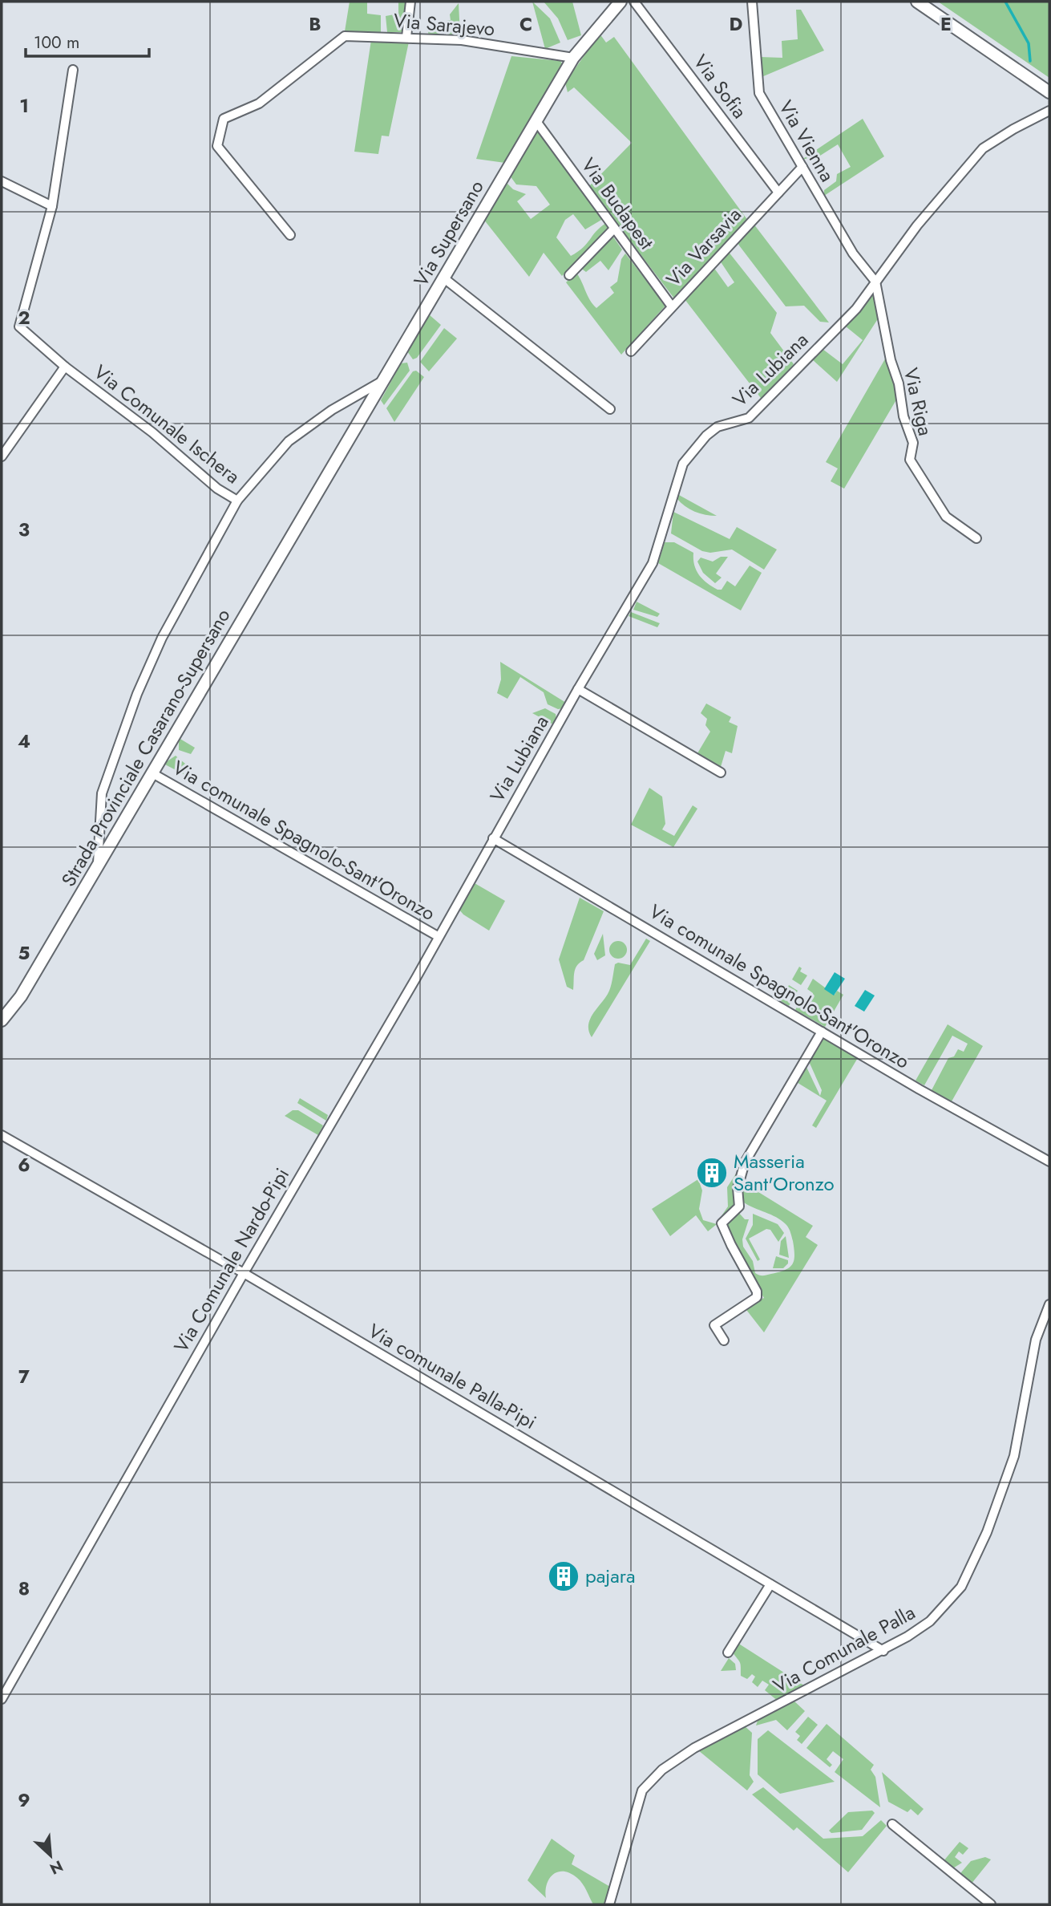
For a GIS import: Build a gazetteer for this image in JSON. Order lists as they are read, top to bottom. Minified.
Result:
{"streets":{"street":["Via Sarajevo","Via Sofia","Via Vienna","Via Budapest","Via Supersano","Via Varsavia","Via Lubiana","Via Riga","Via Comunale Ischera","Strada Provinciale Casarano-Supersano","Via comunale Spagnolo-Sant'Oronzo","Via Comunale Nardo-Pipi","Via comunale Palla-Pipi","Via Comunale Palla"]},"crossings":[["Via Sarajevo","Via Supersano"],["Via Sofia","Via Varsavia"],["Via Vienna","Via Varsavia"],["Via Vienna","Via Lubiana"],["Via Vienna","Via Riga"],["Via Budapest","Via Supersano"],["Via Budapest","Via Varsavia"],["Via Supersano","Via Comunale Ischera"],["Via Supersano","Strada Provinciale Casarano-Supersano"],["Via Lubiana","Via Riga"],["Via Lubiana","Via comunale Spagnolo-Sant'Oronzo"],["Via Lubiana","Via Comunale Nardo-Pipi"],["Strada Provinciale Casarano-Supersano","Via comunale Spagnolo-Sant'Oronzo"],["Via comunale Spagnolo-Sant'Oronzo","Via Comunale Nardo-Pipi"],["Via Comunale Nardo-Pipi","Via comunale Palla-Pipi"],["Via comunale Palla-Pipi","Via Comunale Palla"]],"places":{"building":["Masseria Sant'Oronzo","pajara"]},"scale_bar":"100 m","north":"bottom right","grid":{"columns":["B","C","D","E"],"rows":["1","2","3","4","5","6","7","8","9"]}}
